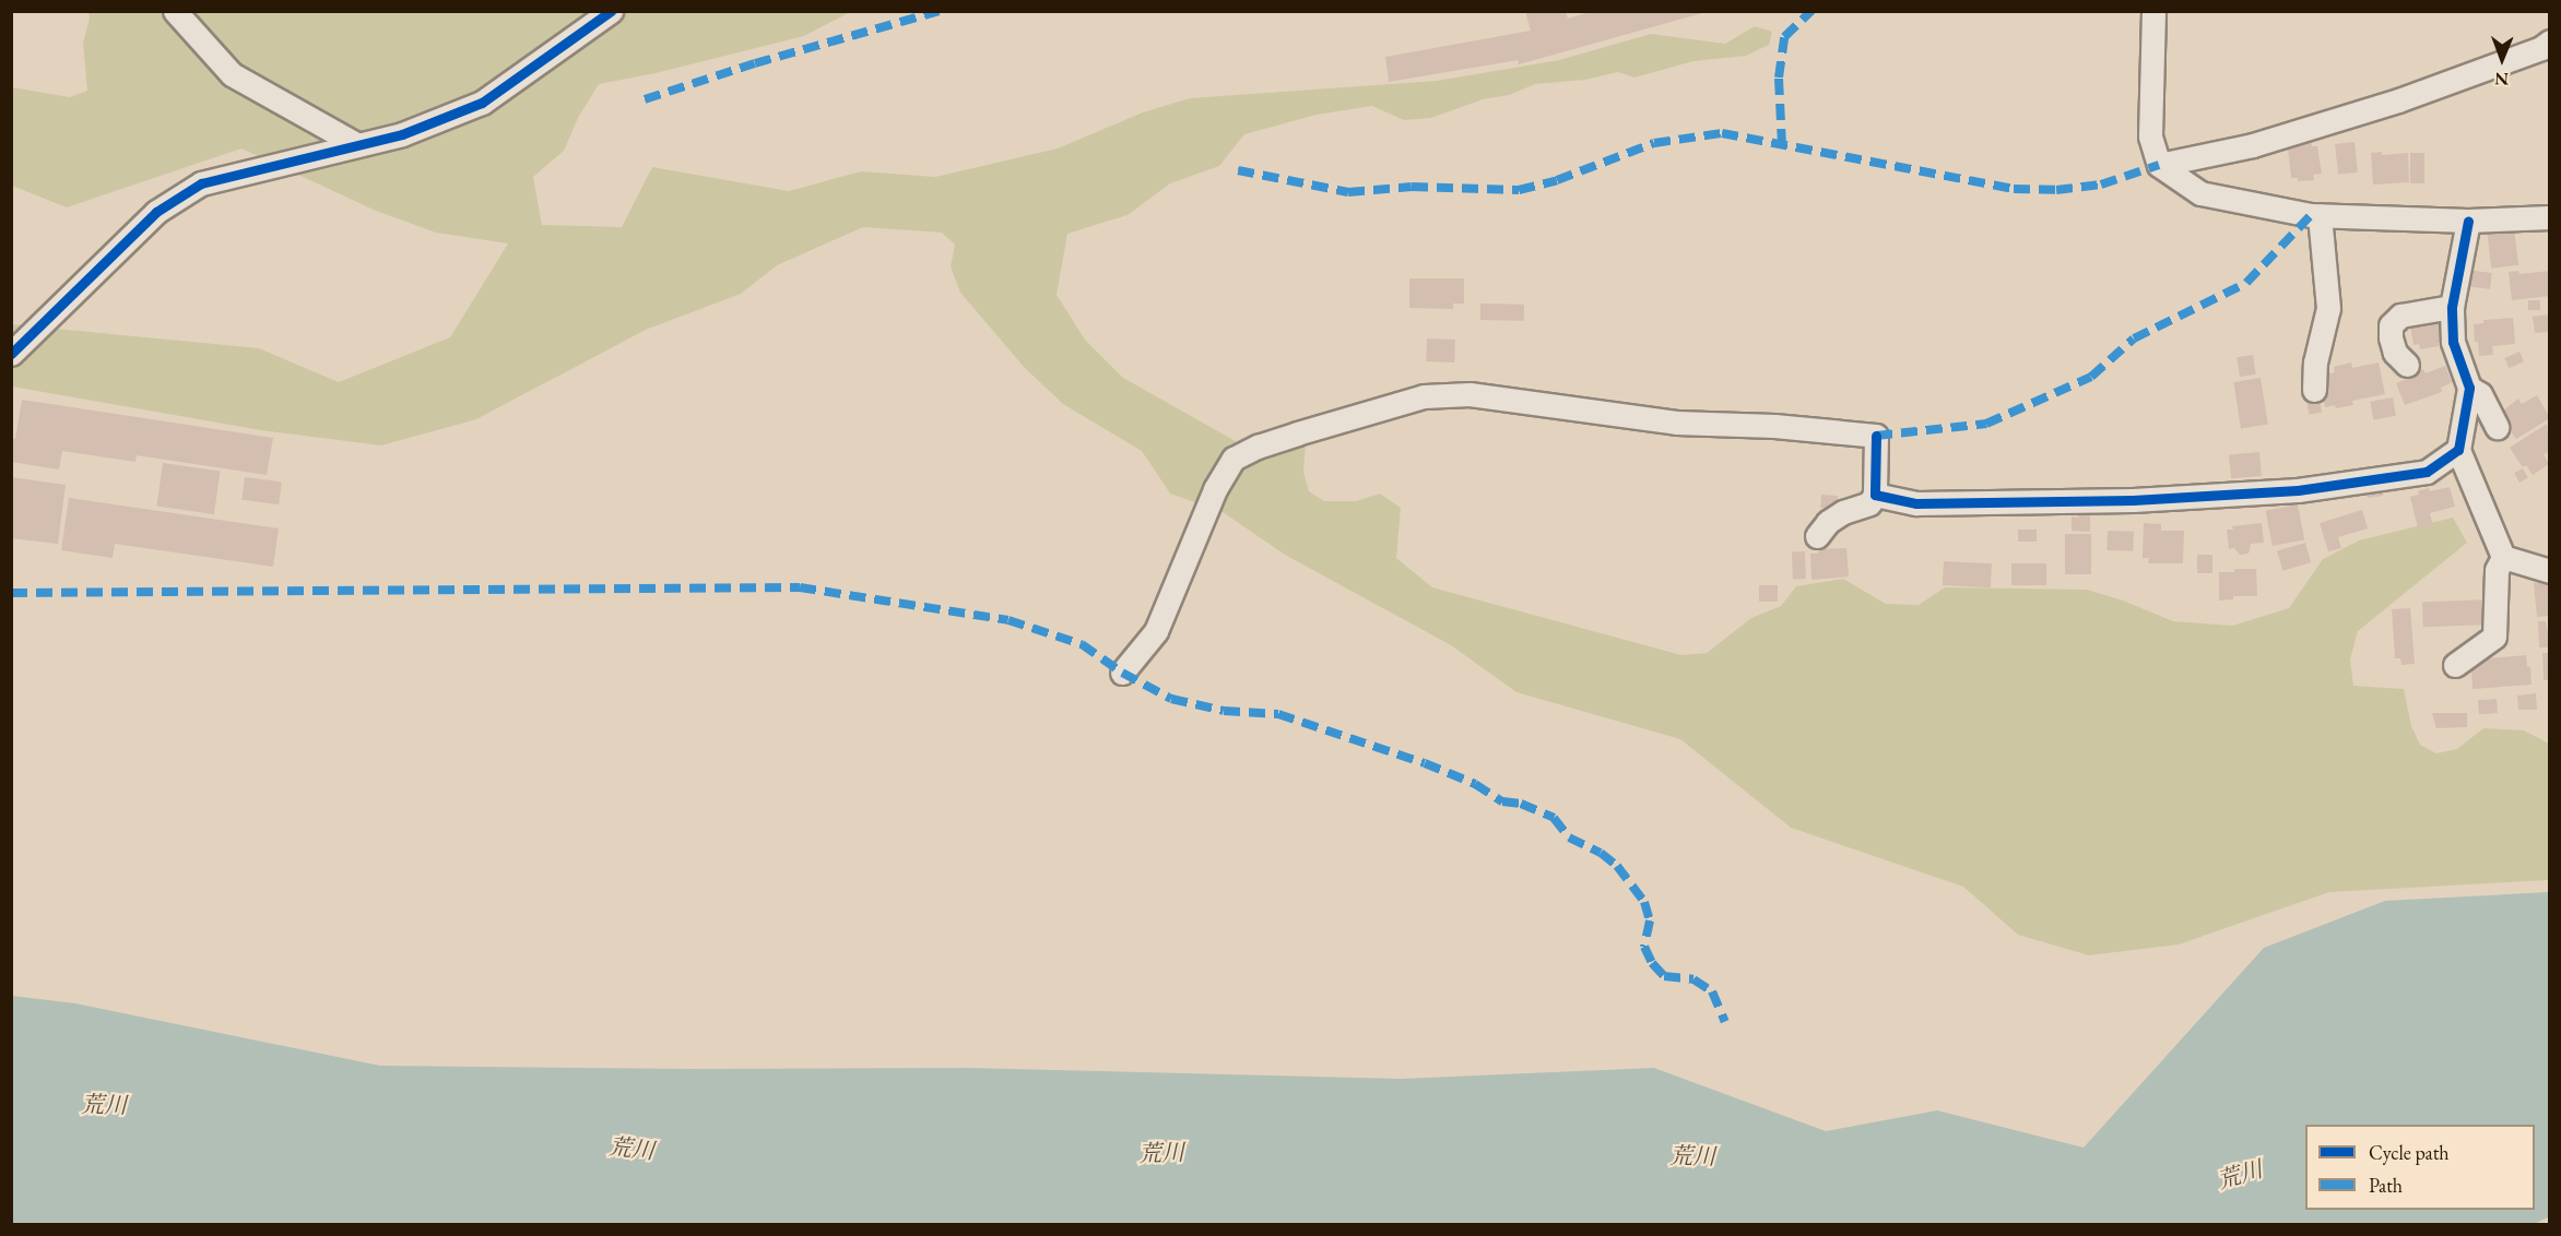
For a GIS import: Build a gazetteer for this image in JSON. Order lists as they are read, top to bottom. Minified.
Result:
{"water":["荒川"],"legend":["Cycle path","Path"],"north":"bottom"}
